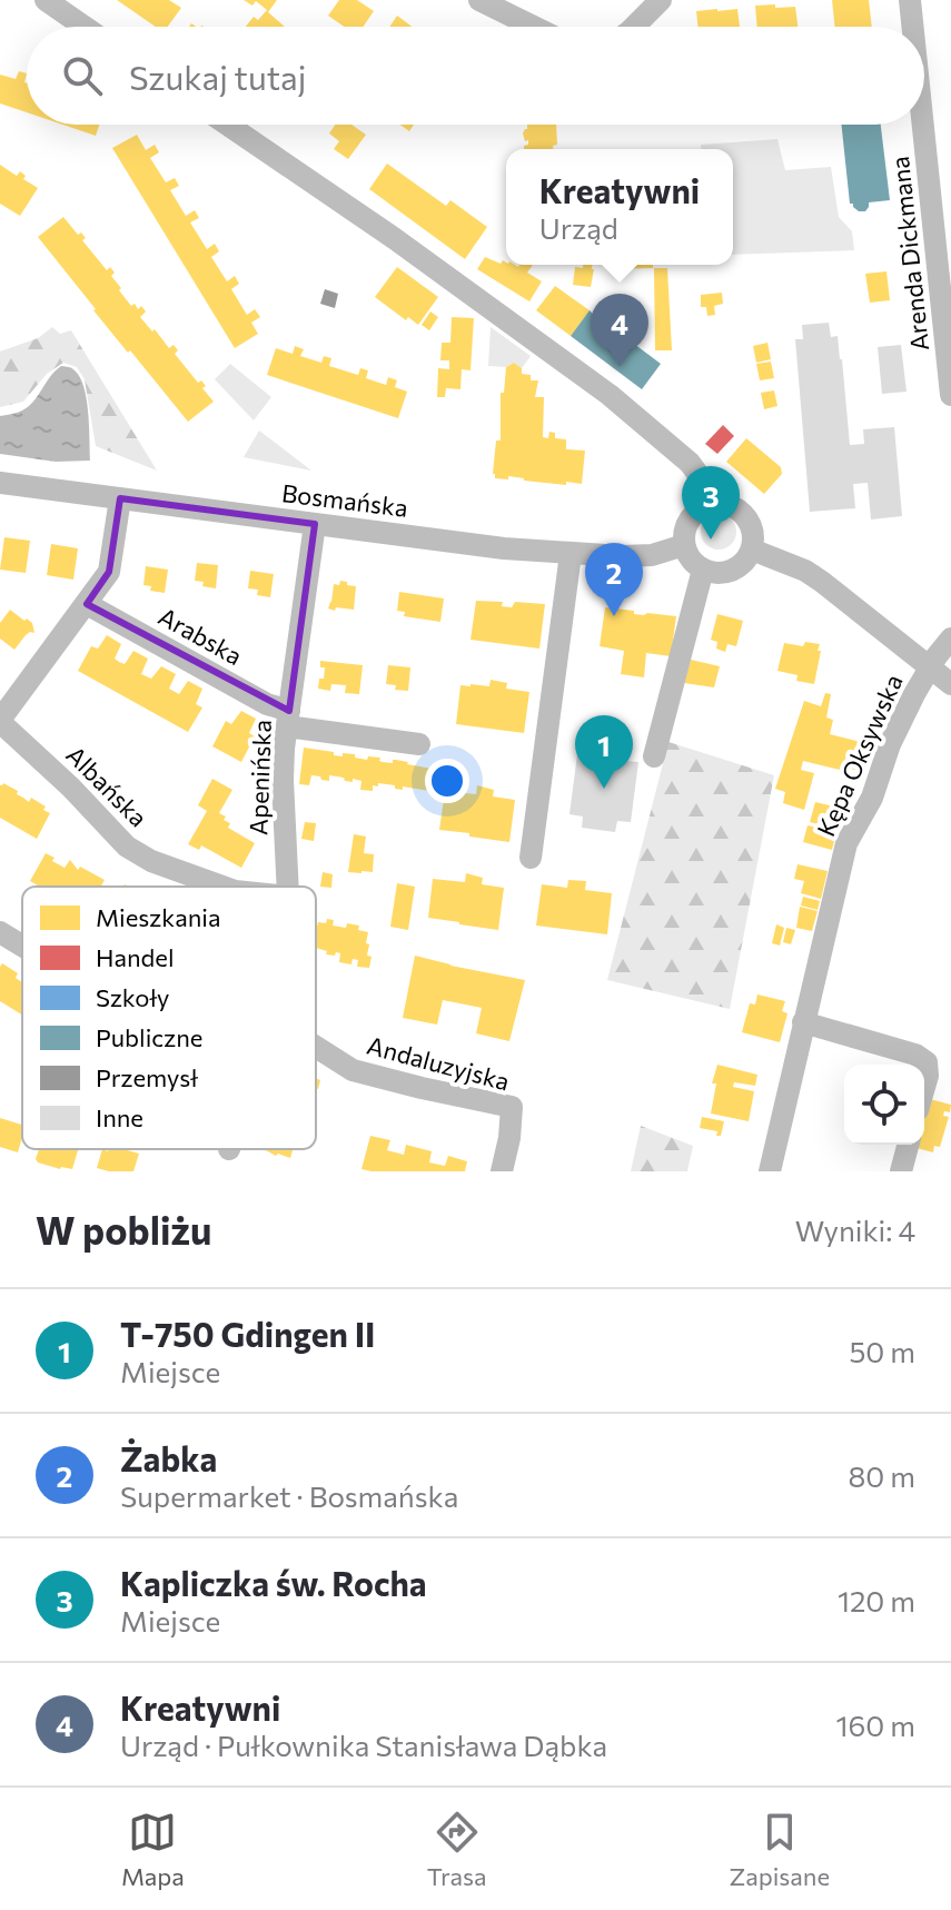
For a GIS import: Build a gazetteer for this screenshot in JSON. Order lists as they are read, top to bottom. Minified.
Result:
{"streets":{"street":["Arenda Dickmana","Bosmańska","Arabska","Kępa Oksywska","Apenińska","Albańska","Andaluzyjska"]},"crossings":[["Bosmańska","Apenińska"],["Arabska","Apenińska"]],"legend":["Mieszkania","Handel","Szkoły","Publiczne","Przemysł","Inne"],"page":{"search":"Szukaj tutaj","popup":["Kreatywni","Urząd"],"pins":["4","3","2","1"],"heading":["W pobliżu","Wyniki: 4"],"list":[{"mark":"1","name":"T-750 Gdingen II","note":"Miejsce","value":"50 m"},{"mark":"2","name":"Żabka","note":"Supermarket · Bosmańska","value":"80 m"},{"mark":"3","name":"Kapliczka św. Rocha","note":"Miejsce","value":"120 m"},{"mark":"4","name":"Kreatywni","note":"Urząd · Pułkownika Stanisława Dąbka","value":"160 m"}],"nav":["Mapa","Trasa","Zapisane"]}}
